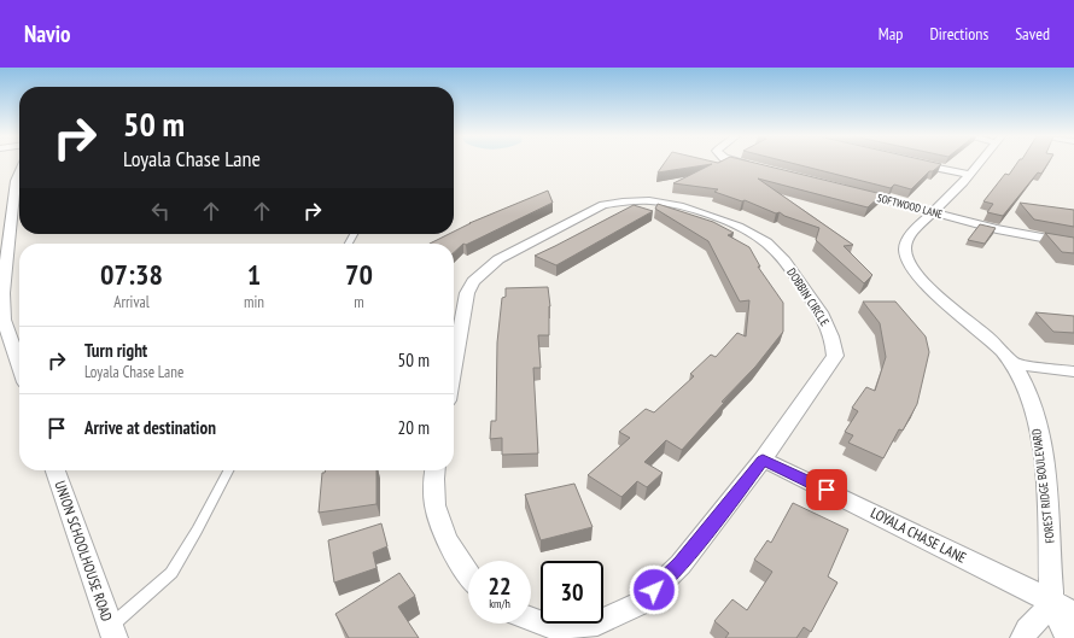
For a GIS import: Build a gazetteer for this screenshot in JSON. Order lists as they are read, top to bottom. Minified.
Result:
{"streets":{"street":["SOFTWOOD LANE","DOBBIN CIRCLE","FOREST RIDGE BOULEVARD","LOYALA CHASE LANE","UNION SCHOOLHOUSE ROAD"]},"crossings":[["SOFTWOOD LANE","FOREST RIDGE BOULEVARD"],["DOBBIN CIRCLE","LOYALA CHASE LANE"],["FOREST RIDGE BOULEVARD","LOYALA CHASE LANE"]],"page":{"header":"Navio","nav":["Map","Directions","Saved"],"turn":["50 m","Loyala Chase Lane"],"eta":["07:38","Arrival","1","min","70","m"],"list":[{"name":"Turn right","note":"Loyala Chase Lane","value":"50 m"},{"name":"Arrive at destination","value":"20 m"}],"speed":"22 km/h","limit":"30"}}
